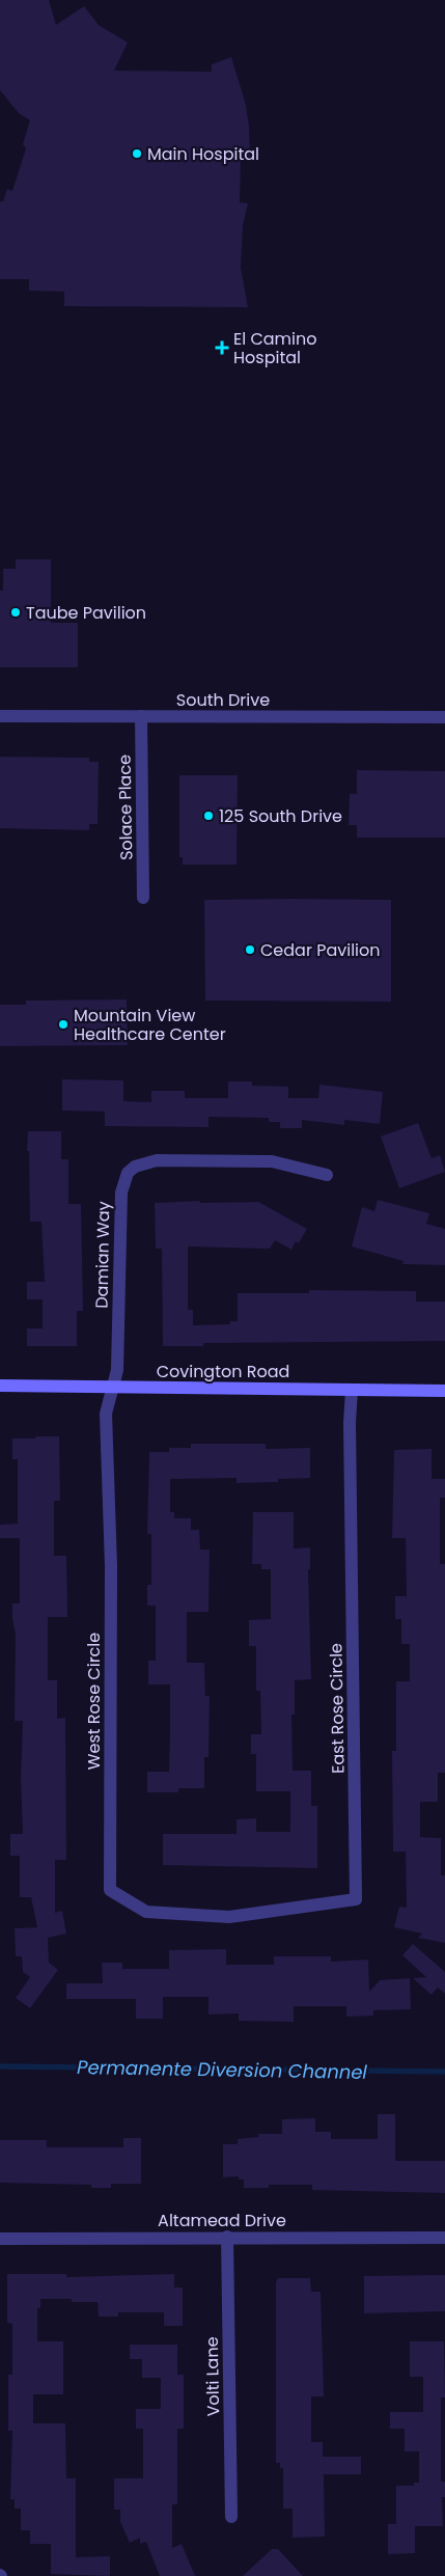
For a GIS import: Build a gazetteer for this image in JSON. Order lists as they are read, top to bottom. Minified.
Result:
{"streets":{"street":["South Drive","Solace Place","Damian Way","Covington Road","West Rose Circle","East Rose Circle","Altamead Drive","Volti Lane"]},"crossings":[["South Drive","Solace Place"],["Damian Way","Covington Road"],["Damian Way","West Rose Circle"],["Covington Road","West Rose Circle"],["Covington Road","East Rose Circle"],["West Rose Circle","East Rose Circle"],["Altamead Drive","Volti Lane"]],"water":["Permanente Diversion Channel"],"places":{"other":["Main Hospital","Taube Pavilion","125 South Drive","Cedar Pavilion","Mountain View Healthcare Center"],"health":["El Camino Hospital"]}}
